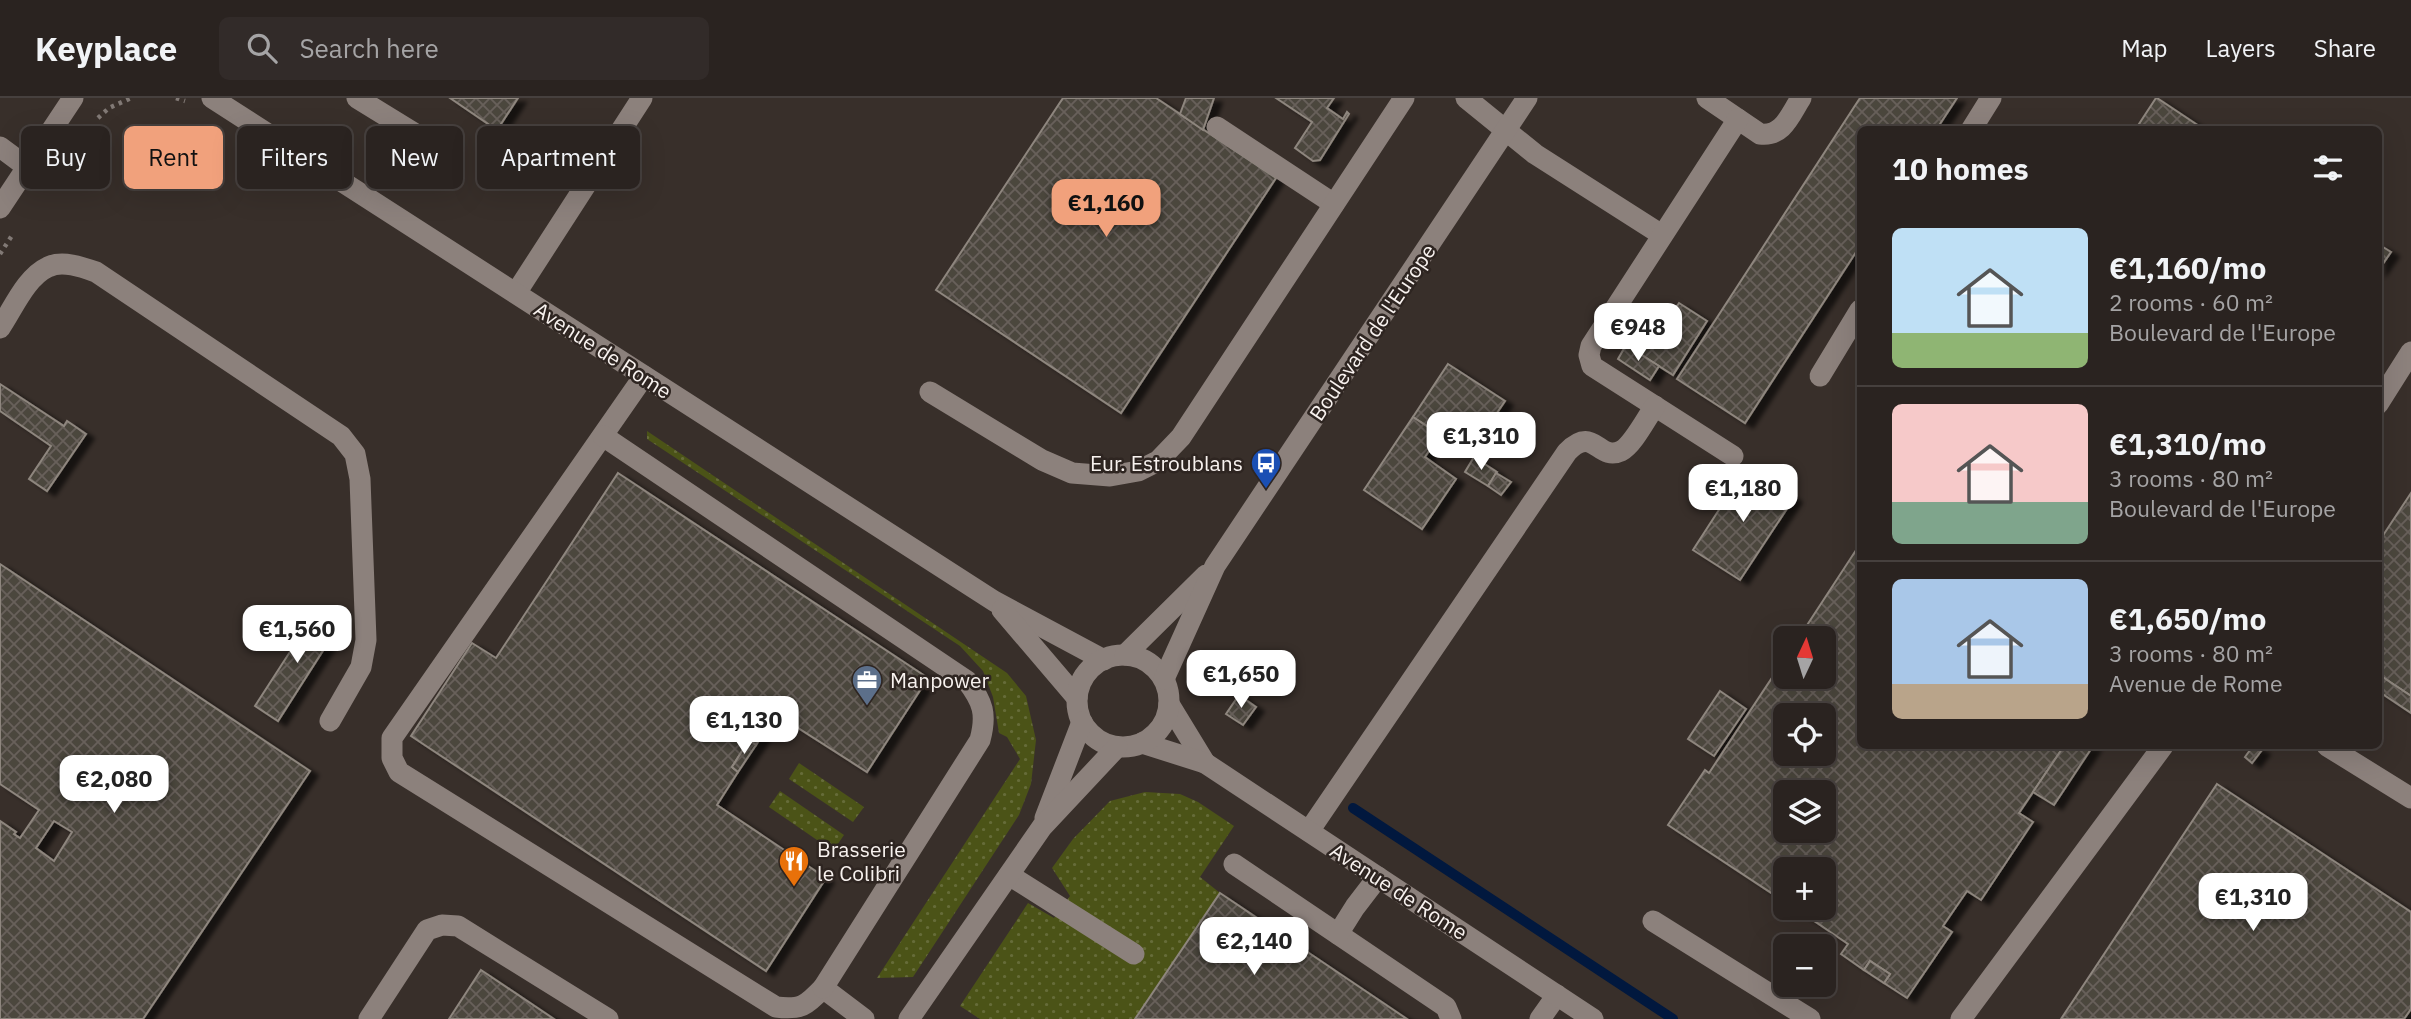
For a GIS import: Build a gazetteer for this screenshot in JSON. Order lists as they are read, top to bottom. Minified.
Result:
{"streets":{"street":["Boulevard de l'Europe","Avenue de Rome"]},"crossings":[["Boulevard de l'Europe","Avenue de Rome"]],"places":{"bus stop":["Eur. Estroublans"],"office":["Manpower"],"restaurant":["Brasserie le Colibri"]},"north":"top","page":{"header":"Keyplace","search":"Search here","nav":["Map","Layers","Share"],"chip":["Buy","Rent","Filters","New","Apartment"],"heading":"10 homes","price":["€1,160","€948","€1,310","€1,180","€1,560","€1,650","€1,130","€2,080","€1,310","€2,140"],"list":[{"name":"€1,160/mo","note":"2 rooms · 60 m² · Boulevard de l'Europe"},{"name":"€1,310/mo","note":"3 rooms · 80 m² · Boulevard de l'Europe"},{"name":"€1,650/mo","note":"3 rooms · 80 m² · Avenue de Rome"}],"map_buttons":["+","−"]}}
